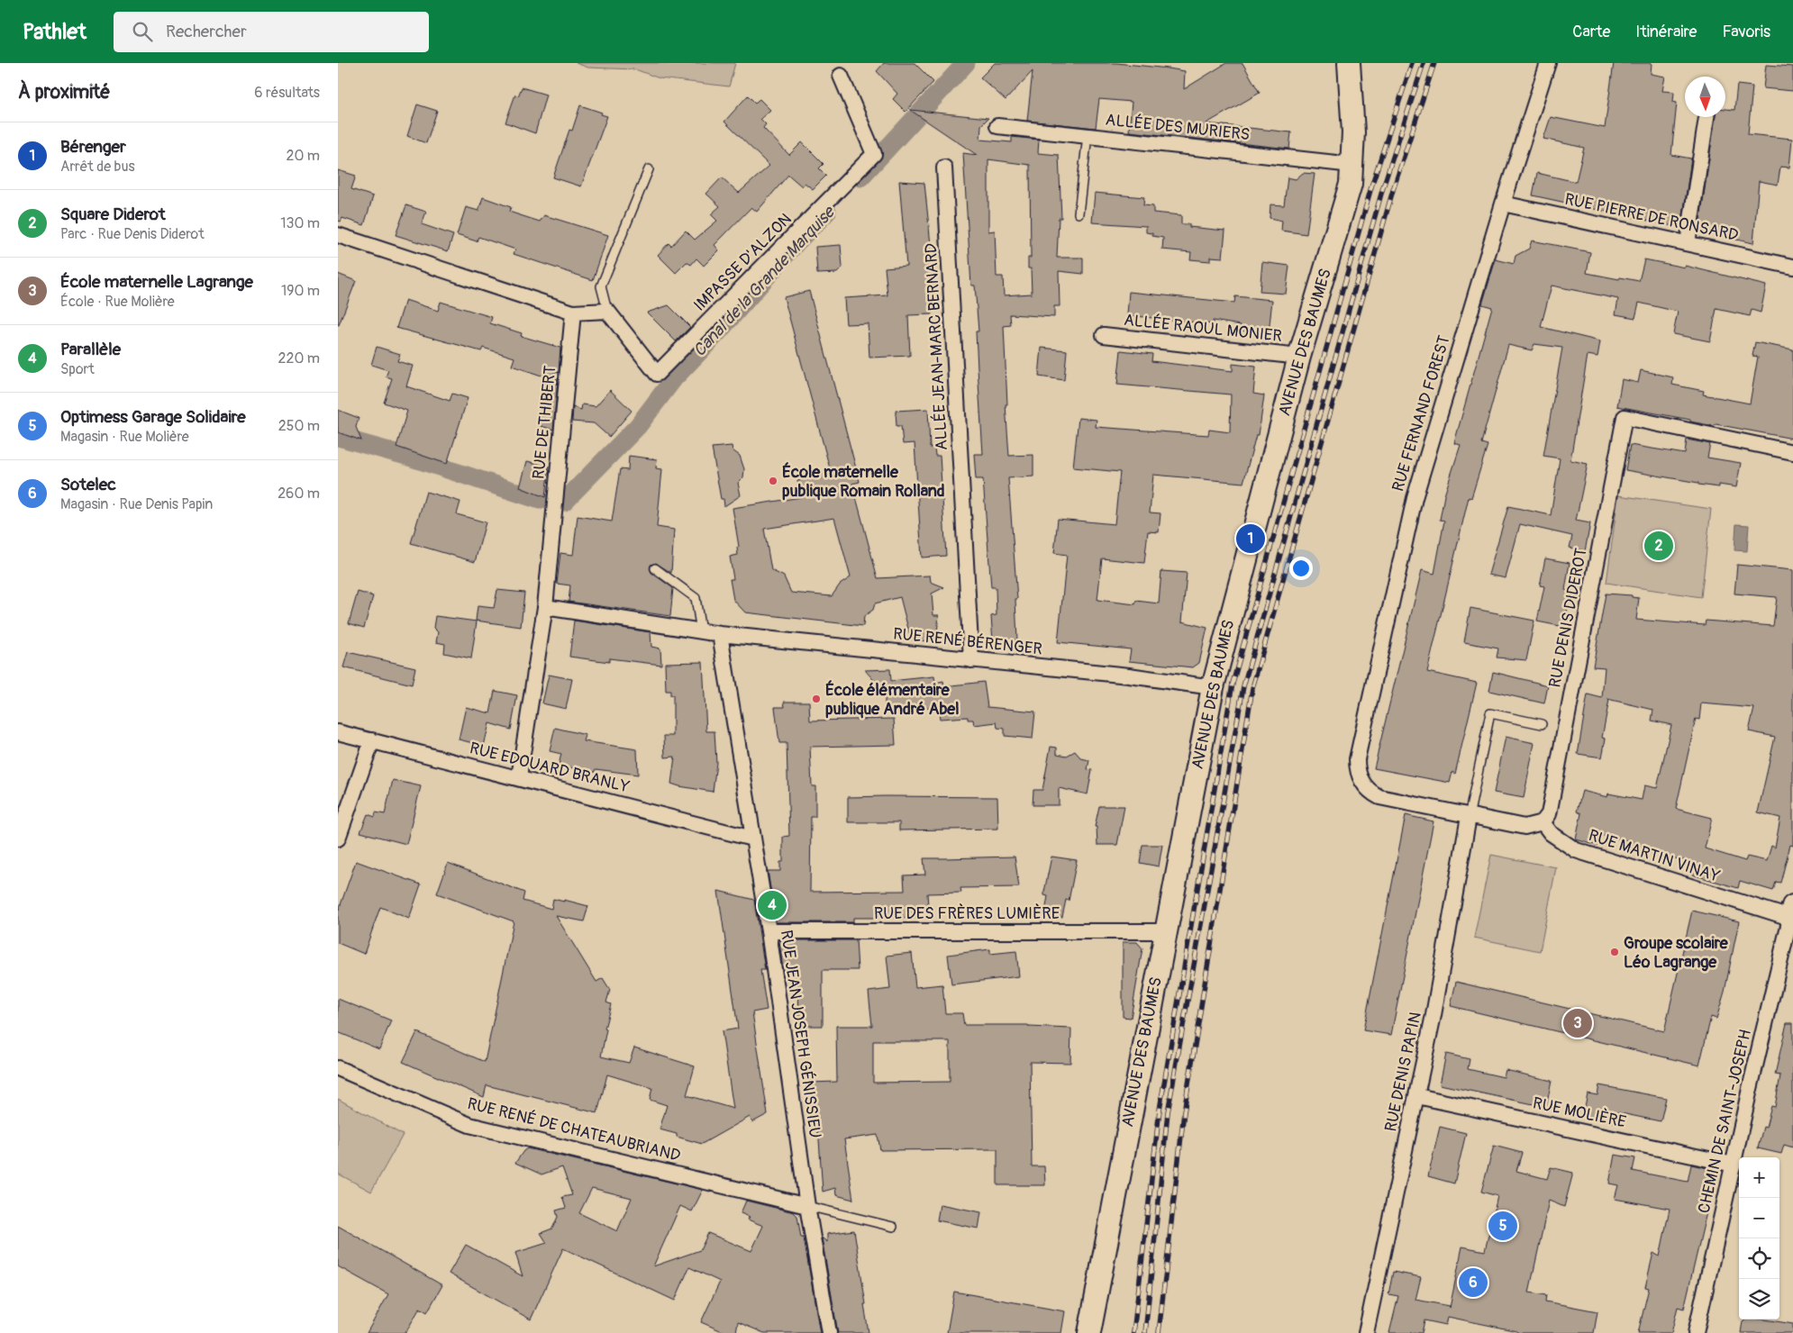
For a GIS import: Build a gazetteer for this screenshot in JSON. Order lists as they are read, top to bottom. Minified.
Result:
{"streets":{"street":["ALLÉE DES MURIERS","RUE PIERRE DE RONSARD","IMPASSE D'ALZON","ALLÉE RAOUL MONIER","AVENUE DES BAUMES","ALLÉE JEAN-MARC BERNARD","RUE FERNAND FOREST","RUE DE THIBERT","RUE DENIS DIDEROT","RUE RENÉ BÉRENGER","RUE EDOUARD BRANLY","RUE MARTIN VINAY","RUE DES FRÈRES LUMIÈRE","RUE JEAN JOSEPH GÉNISSIEU","RUE DENIS PAPIN","RUE MOLIÈRE","CHEMIN DE SAINT-JOSEPH","RUE RENÉ DE CHATEAUBRIAND"]},"crossings":[["ALLÉE DES MURIERS","AVENUE DES BAUMES"],["RUE PIERRE DE RONSARD","RUE FERNAND FOREST"],["ALLÉE RAOUL MONIER","AVENUE DES BAUMES"],["AVENUE DES BAUMES","RUE RENÉ BÉRENGER"],["AVENUE DES BAUMES","RUE DES FRÈRES LUMIÈRE"],["ALLÉE JEAN-MARC BERNARD","RUE RENÉ BÉRENGER"],["RUE FERNAND FOREST","RUE DENIS PAPIN"],["RUE DE THIBERT","RUE EDOUARD BRANLY"],["RUE DENIS DIDEROT","RUE MARTIN VINAY"],["RUE RENÉ BÉRENGER","RUE JEAN JOSEPH GÉNISSIEU"],["RUE EDOUARD BRANLY","RUE JEAN JOSEPH GÉNISSIEU"],["RUE MARTIN VINAY","CHEMIN DE SAINT-JOSEPH"],["RUE DES FRÈRES LUMIÈRE","RUE JEAN JOSEPH GÉNISSIEU"],["RUE JEAN JOSEPH GÉNISSIEU","RUE RENÉ DE CHATEAUBRIAND"],["RUE DENIS PAPIN","RUE MOLIÈRE"],["RUE MOLIÈRE","CHEMIN DE SAINT-JOSEPH"]],"water":["Canal de la Grande Marquise"],"places":["École maternelle publique Romain Rolland","École élémentaire publique André Abel","Groupe scolaire Léo Lagrange"],"north":"bottom","page":{"header":"Pathlet","search":"Rechercher","nav":["Carte","Itinéraire","Favoris"],"heading":["À proximité","6 résultats"],"list":[{"mark":"1","name":"Bérenger","note":"Arrêt de bus","value":"20 m"},{"mark":"2","name":"Square Diderot","note":"Parc · Rue Denis Diderot","value":"130 m"},{"mark":"3","name":"École maternelle Lagrange","note":"École · Rue Molière","value":"190 m"},{"mark":"4","name":"Parallèle","note":"Sport","value":"220 m"},{"mark":"5","name":"Optimess Garage Solidaire","note":"Magasin · Rue Molière","value":"250 m"},{"mark":"6","name":"Sotelec","note":"Magasin · Rue Denis Papin","value":"260 m"}],"pins":["1","2","4","3","5","6"],"map_buttons":["+","−"]}}
